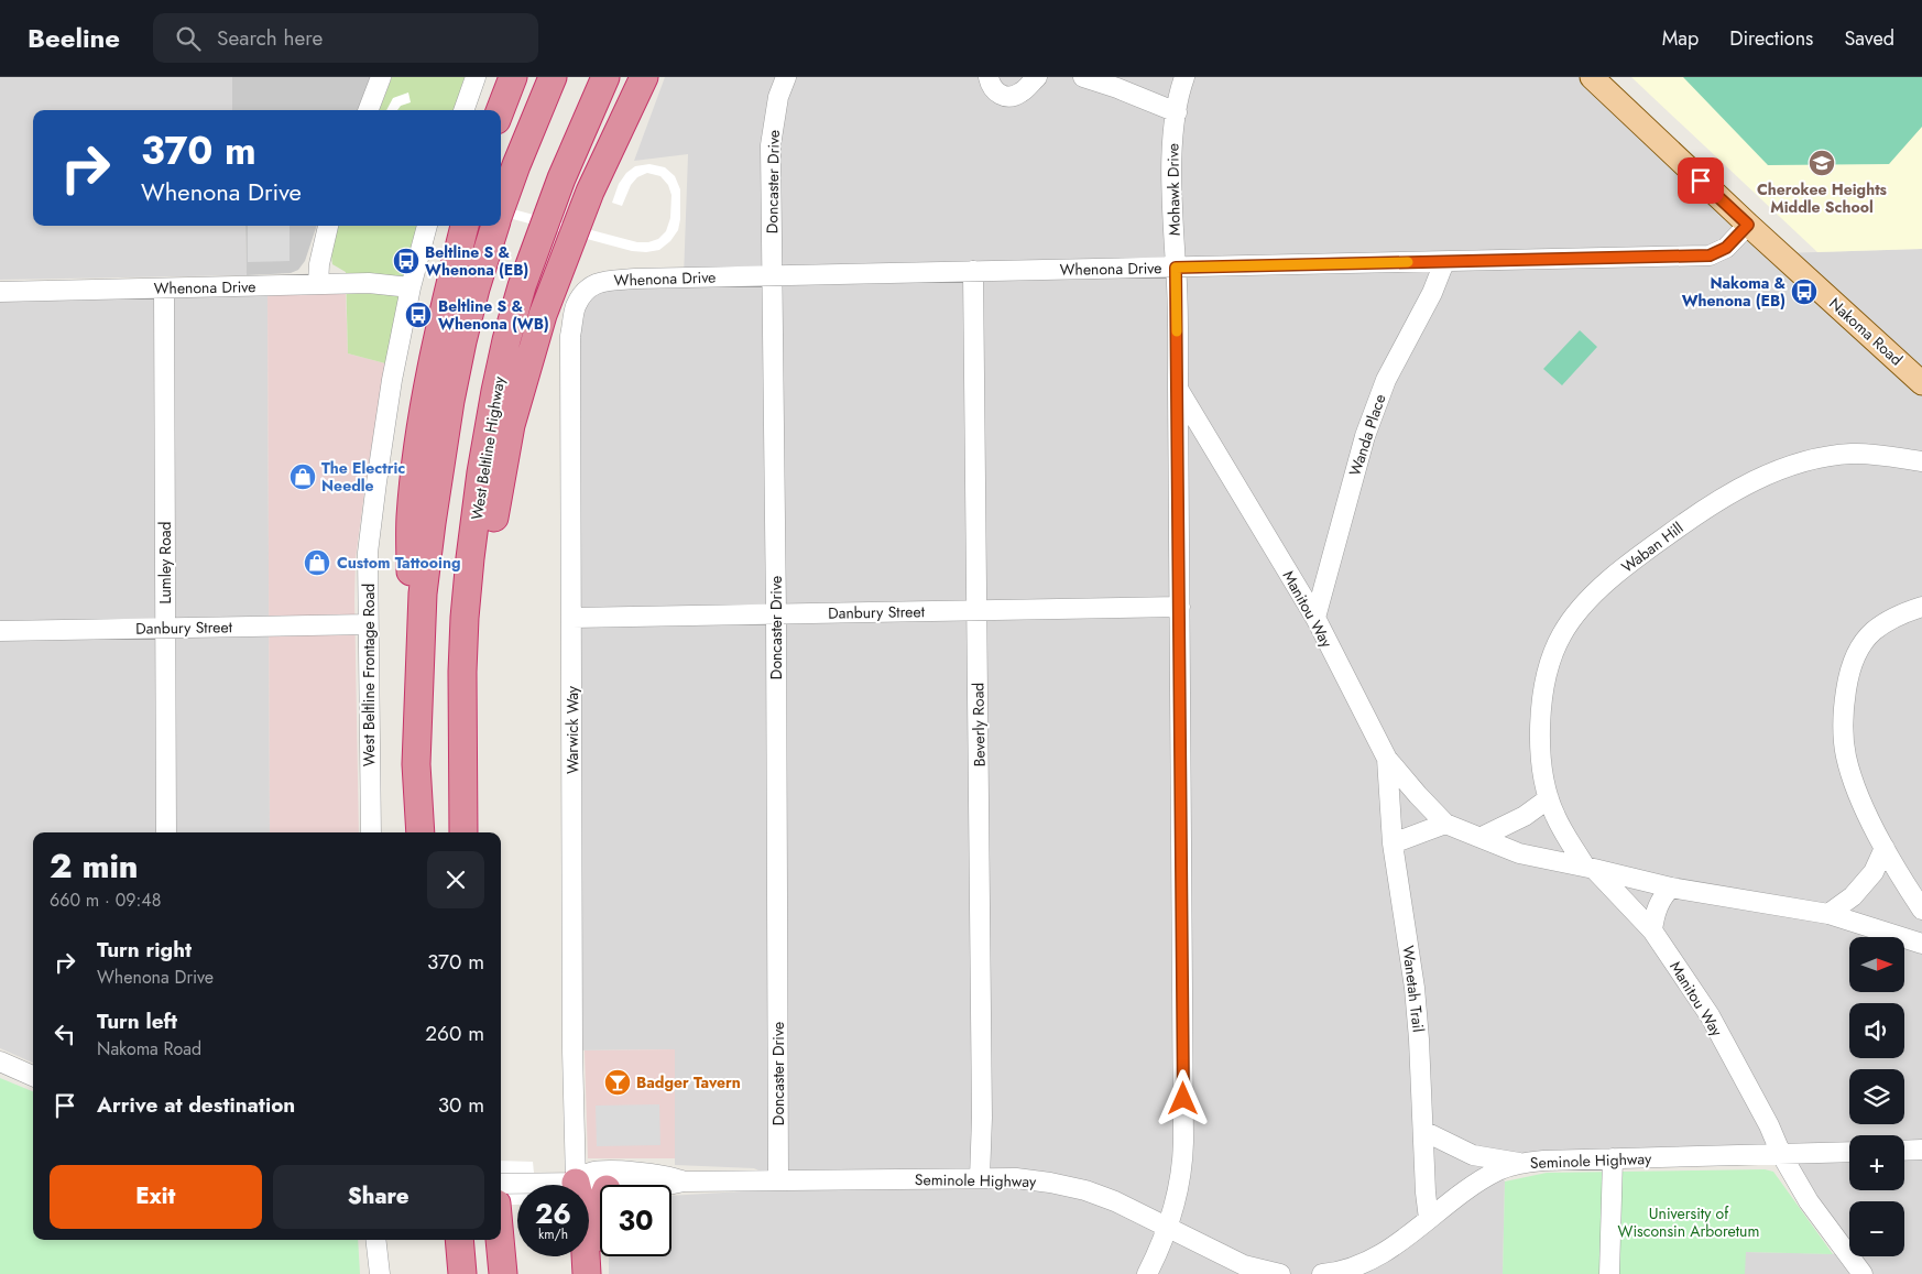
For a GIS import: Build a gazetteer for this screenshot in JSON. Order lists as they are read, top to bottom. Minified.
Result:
{"streets":{"highway":["West Beltline Highway"],"main road":["Nakoma Road"],"street":["Doncaster Drive","Mohawk Drive","Whenona Drive","Wanda Place","Waban Hill","Lumley Road","Manitou Way","Danbury Street","West Beltline Frontage Road","Beverly Road","Warwick Way","Wanetah Trail","Seminole Highway"]},"crossings":[["Doncaster Drive","Whenona Drive"],["Doncaster Drive","Danbury Street"],["Doncaster Drive","Seminole Highway"],["Mohawk Drive","Whenona Drive"],["Mohawk Drive","Manitou Way"],["Mohawk Drive","Danbury Street"],["Mohawk Drive","Seminole Highway"],["Whenona Drive","Nakoma Road"],["Whenona Drive","Wanda Place"],["Whenona Drive","Lumley Road"],["Whenona Drive","West Beltline Frontage Road"],["Whenona Drive","Beverly Road"],["Whenona Drive","Warwick Way"],["Wanda Place","Manitou Way"],["Waban Hill","Manitou Way"],["Lumley Road","Danbury Street"],["Manitou Way","Wanetah Trail"],["Manitou Way","Seminole Highway"],["Danbury Street","West Beltline Frontage Road"],["Danbury Street","Beverly Road"],["Danbury Street","Warwick Way"],["Beverly Road","Seminole Highway"],["Warwick Way","Seminole Highway"],["Wanetah Trail","Seminole Highway"]],"parks":["University of Wisconsin Arboretum"],"places":{"school or university":["Cherokee Heights Middle School"],"bus stop":["Beltline S & Whenona (EB)","Nakoma & Whenona (EB)","Beltline S & Whenona (WB)"],"shop":["The Electric Needle","Custom Tattooing"],"bar":["Badger Tavern"]},"north":"right","page":{"header":"Beeline","search":"Search here","nav":["Map","Directions","Saved"],"turn":["370 m","Whenona Drive"],"heading":["2 min","660 m · 09:48"],"list":[{"name":"Turn right","note":"Whenona Drive","value":"370 m"},{"name":"Turn left","note":"Nakoma Road","value":"260 m"},{"name":"Arrive at destination","value":"30 m"}],"map_buttons":["+","−"],"buttons":["Exit","Share"],"speed":"26 km/h","limit":"30"}}
